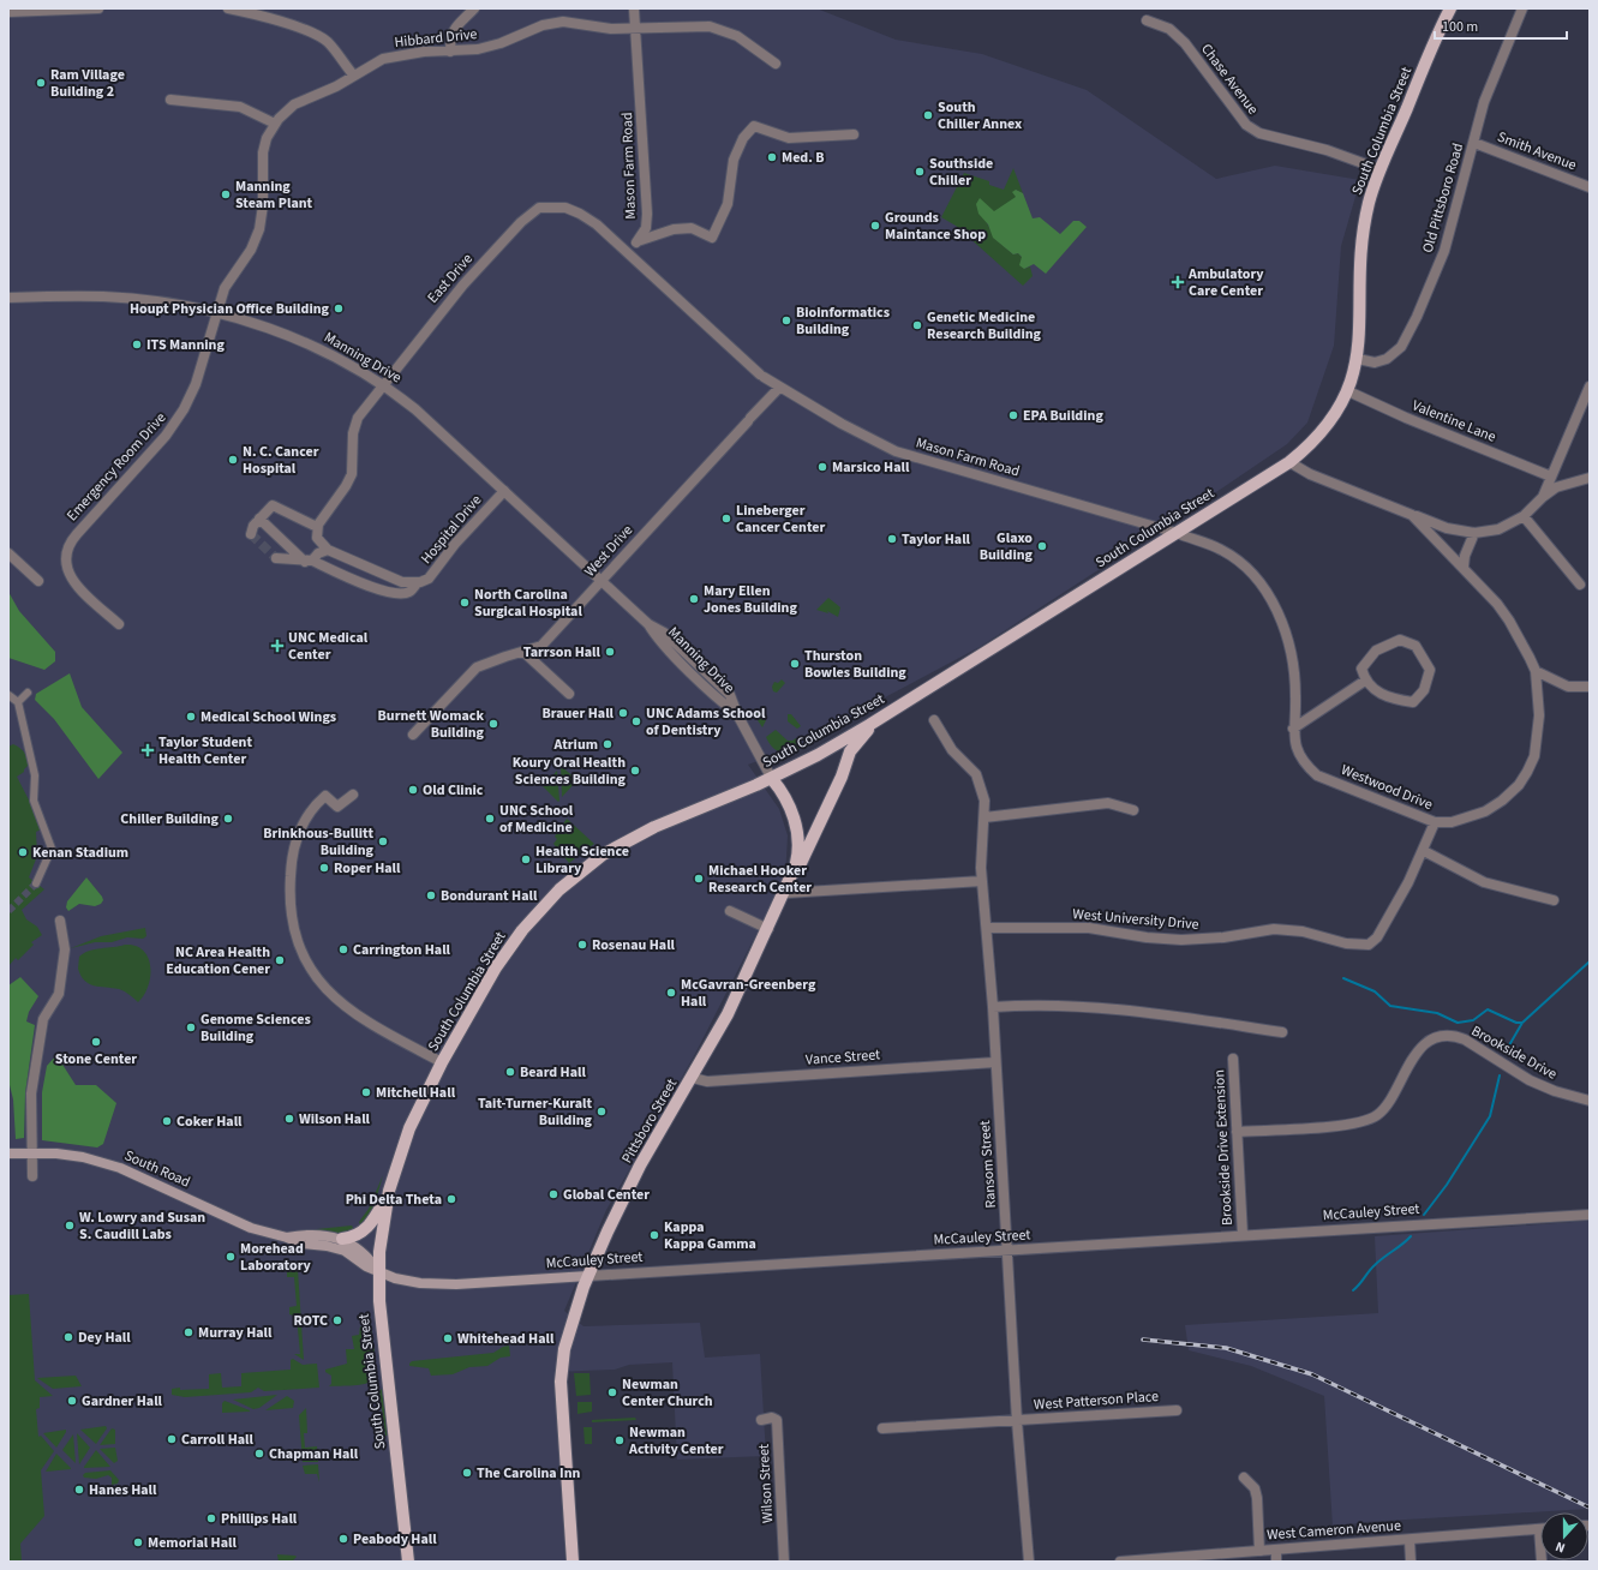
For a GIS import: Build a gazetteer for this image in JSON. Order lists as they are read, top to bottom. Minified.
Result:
{"streets":{"main road":["South Columbia Street","Manning Drive","Pittsboro Street","South Road","McCauley Street"],"street":["Hibbard Drive","Chase Avenue","Smith Avenue","Mason Farm Road","Old Pittsboro Road","East Drive","Valentine Lane","Emergency Room Drive","Hospital Drive","West Drive","Westwood Drive","West University Drive","Brookside Drive","Vance Street","Brookside Drive Extension","Ransom Street","West Patterson Place","Wilson Street","West Cameron Avenue"]},"crossings":[["Hibbard Drive","Mason Farm Road"],["Hibbard Drive","Manning Drive"],["Hibbard Drive","Emergency Room Drive"],["Chase Avenue","South Columbia Street"],["South Columbia Street","Mason Farm Road"],["South Columbia Street","Old Pittsboro Road"],["South Columbia Street","Manning Drive"],["South Columbia Street","Valentine Lane"],["South Columbia Street","Westwood Drive"],["South Columbia Street","Pittsboro Street"],["South Columbia Street","South Road"],["South Columbia Street","McCauley Street"],["Smith Avenue","Old Pittsboro Road"],["Mason Farm Road","East Drive"],["Mason Farm Road","West Drive"],["Mason Farm Road","Westwood Drive"],["East Drive","Manning Drive"],["Manning Drive","Emergency Room Drive"],["Manning Drive","Hospital Drive"],["Manning Drive","West Drive"],["Manning Drive","Pittsboro Street"],["Westwood Drive","West University Drive"],["West University Drive","Ransom Street"],["Brookside Drive","Brookside Drive Extension"],["Vance Street","Pittsboro Street"],["Vance Street","Ransom Street"],["Pittsboro Street","McCauley Street"],["Brookside Drive Extension","McCauley Street"],["Ransom Street","McCauley Street"],["Ransom Street","West Patterson Place"],["South Road","McCauley Street"]],"places":{"other":["Ram Village Building 2","South Chiller Annex","Med. B","Southside Chiller","Manning Steam Plant","Grounds Maintance Shop","Houpt Physician Office Building","Bioinformatics Building","Genetic Medicine Research Building","ITS Manning","EPA Building","N. C. Cancer Hospital","Marsico Hall","Lineberger Cancer Center","Taylor Hall","Glaxo Building","Mary Ellen Jones Building","North Carolina Surgical Hospital","Tarrson Hall","Thurston Bowles Building","Brauer Hall","Medical School Wings","UNC Adams School of Dentistry","Burnett Womack Building","Atrium","Koury Oral Health Sciences Building","Old Clinic","Chiller Building","UNC School of Medicine","Brinkhous-Bullitt Building","Kenan Stadium","Health Science Library","Roper Hall","Michael Hooker Research Center","Bondurant Hall","Rosenau Hall","Carrington Hall","NC Area Health Education Cener","McGavran-Greenberg Hall","Genome Sciences Building","Stone Center","Beard Hall","Mitchell Hall","Tait-Turner-Kuralt Building","Wilson Hall","Coker Hall","Global Center","Phi Delta Theta","W. Lowry and Susan S. Caudill Labs","Kappa Kappa Gamma","Morehead Laboratory","ROTC","Murray Hall","Dey Hall","Whitehead Hall","Newman Center Church","Gardner Hall","Carroll Hall","Newman Activity Center","Chapman Hall","The Carolina Inn","Hanes Hall","Phillips Hall","Peabody Hall","Memorial Hall"],"health":["Ambulatory Care Center","UNC Medical Center","Taylor Student Health Center"]},"scale_bar":"100 m","north":"bottom"}
